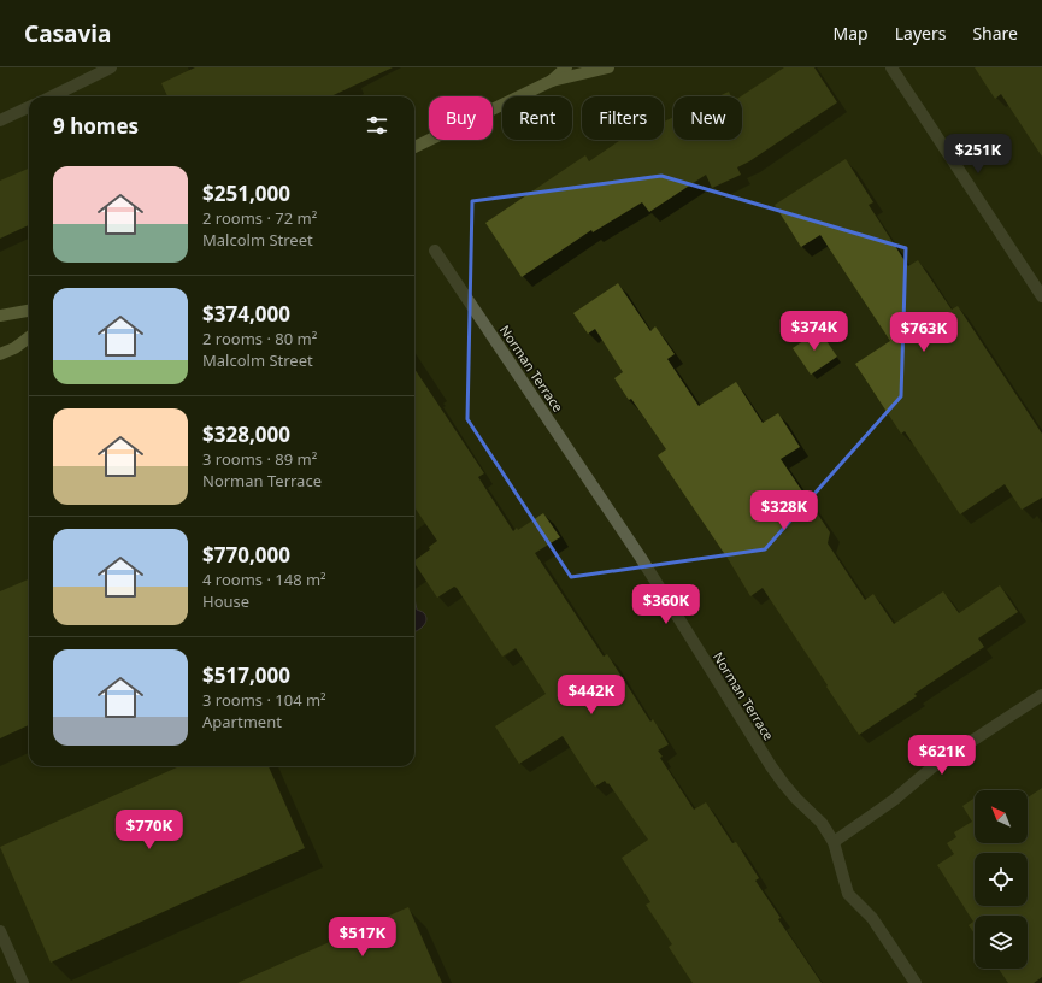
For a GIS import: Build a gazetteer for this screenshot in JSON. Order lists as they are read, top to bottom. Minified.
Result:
{"streets":{"street":["Norman Terrace"]},"north":"top left","page":{"header":"Casavia","nav":["Map","Layers","Share"],"chip":["Buy","Rent","Filters","New"],"heading":"9 homes","price":["$251K","$374K","$763K","$328K","$360K","$442K","$621K","$770K","$517K"],"list":[{"name":"$251,000","note":"2 rooms · 72 m² · Malcolm Street"},{"name":"$374,000","note":"2 rooms · 80 m² · Malcolm Street"},{"name":"$328,000","note":"3 rooms · 89 m² · Norman Terrace"},{"name":"$770,000","note":"4 rooms · 148 m² · House"},{"name":"$517,000","note":"3 rooms · 104 m² · Apartment"}]}}
